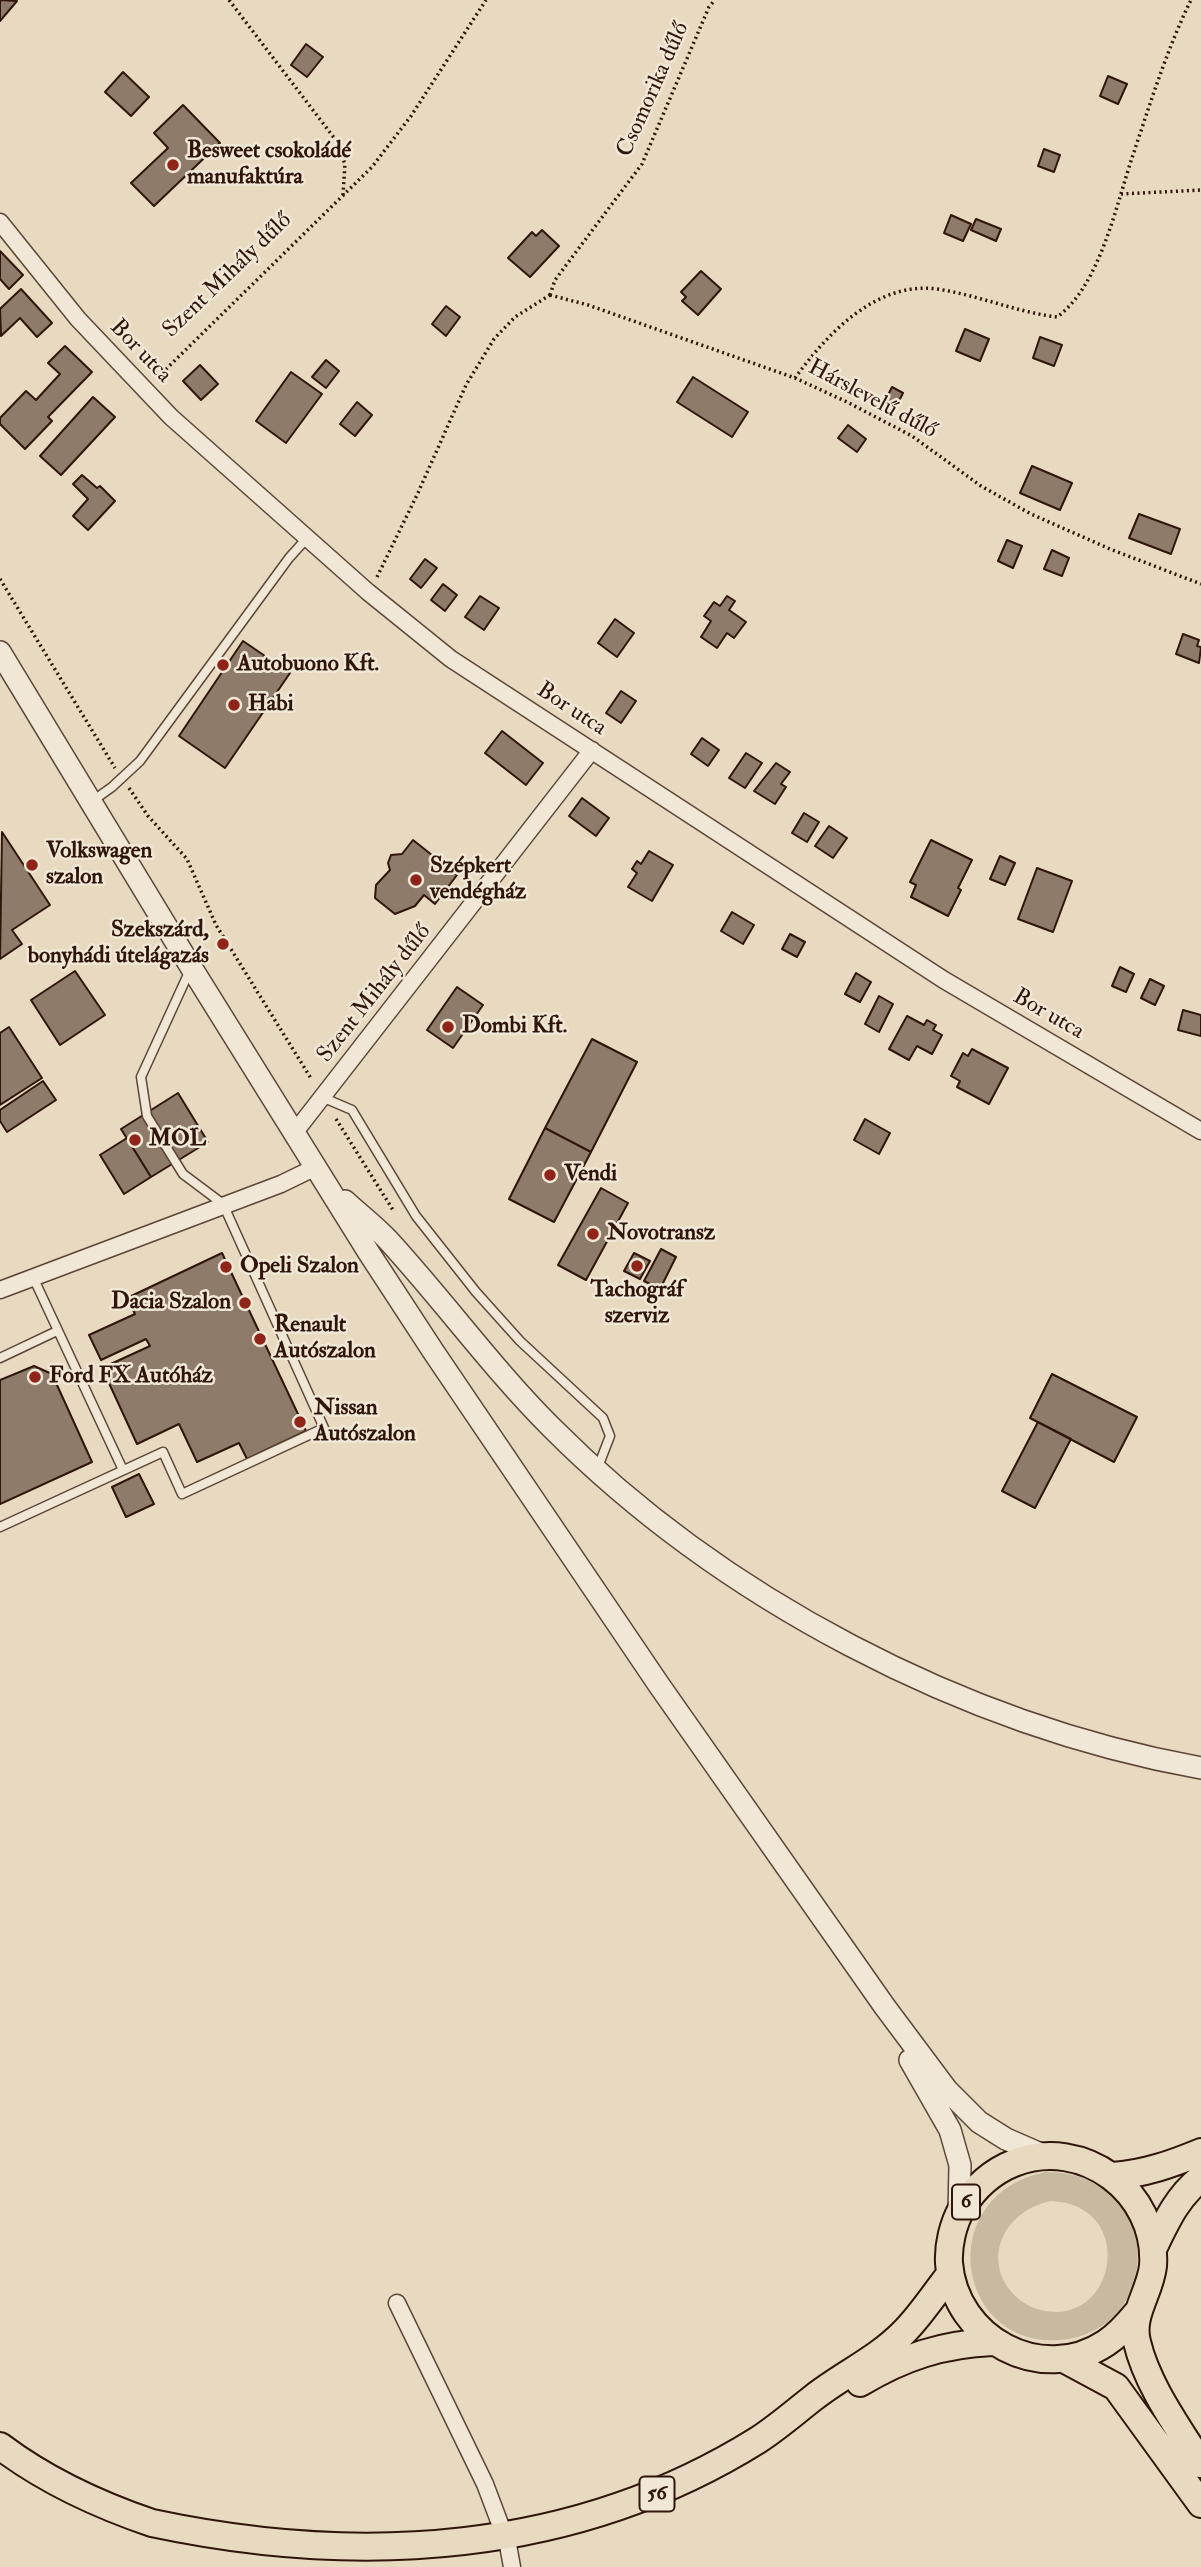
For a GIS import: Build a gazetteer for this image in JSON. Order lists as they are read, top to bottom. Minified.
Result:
{"streets":{"main road":["6","56"],"street":["Szent Mihály dűlő","Bor utca"],"path":["Csomorika dűlő","Hárslevelű dűlő"]},"crossings":[["Csomorika dűlő","Hárslevelű dűlő"],["Szent Mihály dűlő","Bor utca"],["6","56"]],"places":["Besweet csokoládé manufaktúra","Autobuono Kft.","Habi","Volkswagen szalon","Szépkert vendégház","Szekszárd, bonyhádi útelágazás","Dombi Kft.","MOL","Vendi","Novotransz","Tachográf szerviz","Opeli Szalon","Dacia Szalon","Renault Autószalon","Ford FX Autóház","Nissan Autószalon"]}
